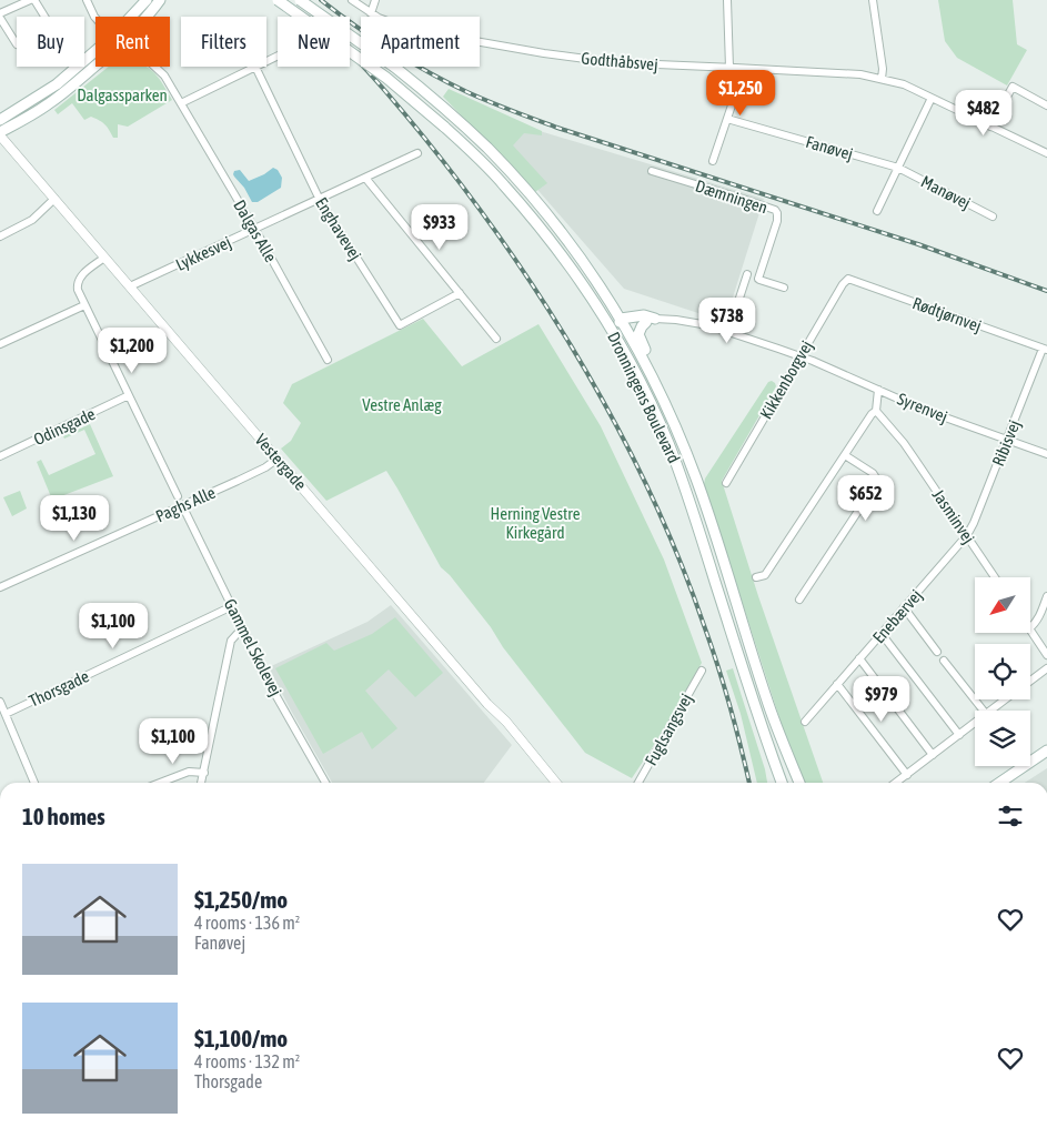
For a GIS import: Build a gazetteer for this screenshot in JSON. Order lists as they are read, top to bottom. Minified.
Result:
{"streets":{"main road":["Dronningens Boulevard"],"street":["Godthåbsvej","Fanøvej","Manøvej","Dæmningen","Enghavevej","Dalgas Alle","Lykkesvej","Rødtjørnvej","Kikkenborgvej","Syrenvej","Odinsgade","Ribisvej","Vestergade","Paghs Alle","Jasminvej","Enebærvej","Gammel Skolevej","Thorsgade","Fuglsangsvej"]},"crossings":[["Fanøvej","Manøvej"],["Enghavevej","Lykkesvej"],["Dalgas Alle","Lykkesvej"],["Lykkesvej","Vestergade"],["Rødtjørnvej","Kikkenborgvej"],["Rødtjørnvej","Ribisvej"],["Kikkenborgvej","Syrenvej"],["Syrenvej","Ribisvej"],["Ribisvej","Jasminvej"],["Ribisvej","Enebærvej"],["Vestergade","Paghs Alle"],["Paghs Alle","Gammel Skolevej"],["Jasminvej","Enebærvej"],["Gammel Skolevej","Thorsgade"]],"parks":["Dalgassparken","Vestre Anlæg","Herning Vestre Kirkegård"],"north":"bottom left","page":{"chip":["Buy","Rent","Filters","New","Apartment"],"price":["$1,250","$482","$933","$738","$1,200","$652","$1,130","$1,100","$979","$1,100"],"heading":"10 homes","list":[{"name":"$1,250/mo","note":"4 rooms · 136 m² · Fanøvej"},{"name":"$1,100/mo","note":"4 rooms · 132 m² · Thorsgade"}]}}
